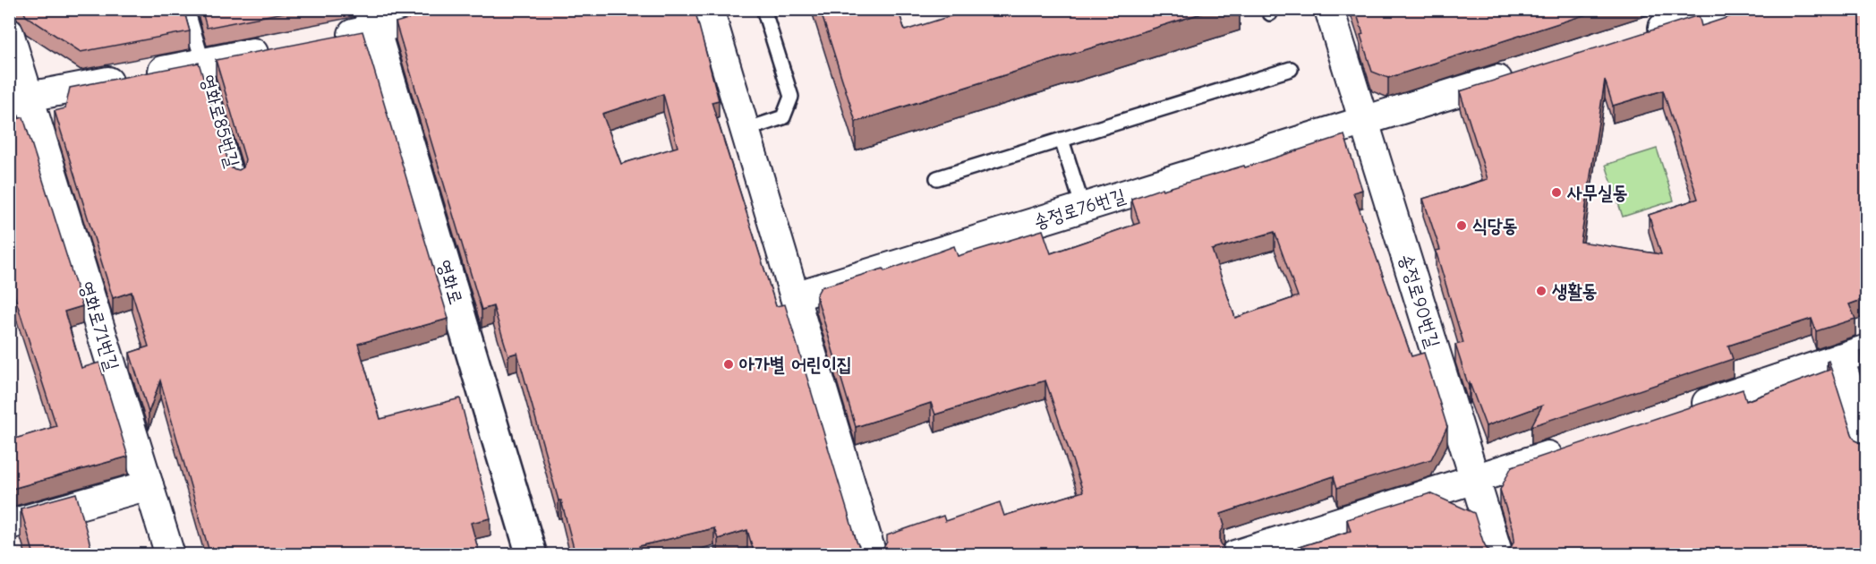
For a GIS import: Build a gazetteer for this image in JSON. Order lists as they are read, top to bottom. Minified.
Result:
{"streets":{"street":["영화로85번길","송정로76번길","영화로","송정로90번길","영화로71번길"]},"crossings":[["영화로85번길","영화로71번길"],["송정로76번길","송정로90번길"]],"places":["사무실동","식당동","생활동","아가별 어린이집"]}
